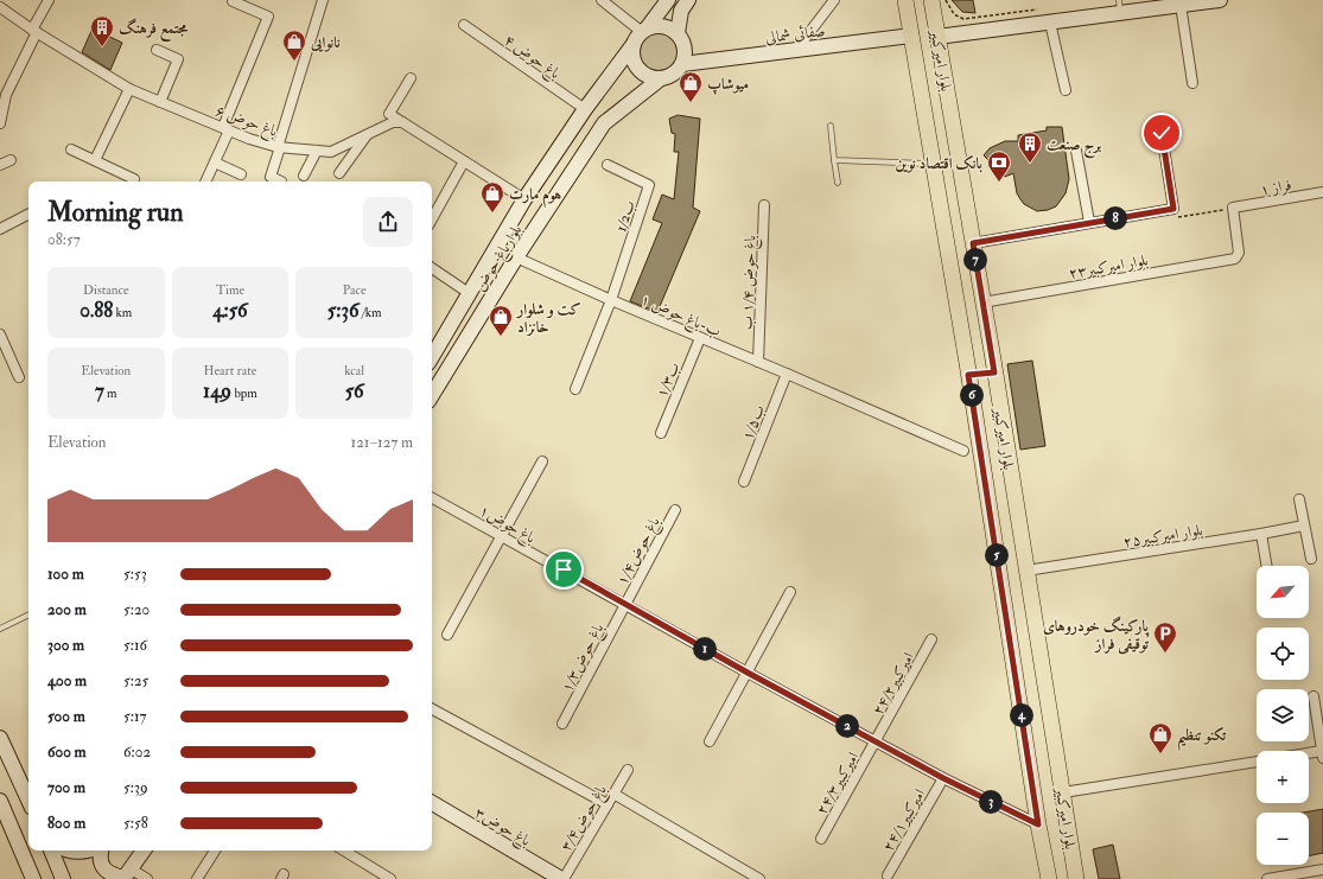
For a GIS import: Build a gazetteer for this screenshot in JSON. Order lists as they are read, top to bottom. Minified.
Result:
{"streets":{"main road":["صفائی شمالی","بلوار امیرکبیر","بلوارباغ حوض","باغ حوض۳"],"street":["۴ باغ حوض","۶ باغ حوض","فراز ۱","1/2ب","۲۳بلوار امیرکبیر","باغ حوض ۱/۴ ب","۱ ب-باغ حوض","ب۱/۳","ب۱/۵","باغ حوض۱","بلوار امیرکبیر۲۵","باغ حوض۱/۴","باغ حوض۱/۳","امیرکبیر۲۴/۲","امیرکبیر۲۴/۳","باغ حوض۳/۴","امیرکبیر۲۴/۱"]},"crossings":[["صفائی شمالی","بلوار امیرکبیر"],["صفائی شمالی","بلوارباغ حوض"],["۴ باغ حوض","بلوارباغ حوض"],["بلوار امیرکبیر","۲۳بلوار امیرکبیر"],["بلوار امیرکبیر","باغ حوض۱"],["بلوار امیرکبیر","بلوار امیرکبیر۲۵"],["فراز ۱","۲۳بلوار امیرکبیر"],["1/2ب","۱ ب-باغ حوض"],["بلوارباغ حوض","۱ ب-باغ حوض"],["باغ حوض ۱/۴ ب","۱ ب-باغ حوض"],["۱ ب-باغ حوض","ب۱/۳"],["۱ ب-باغ حوض","ب۱/۵"],["باغ حوض۱","باغ حوض۱/۴"],["باغ حوض۱","باغ حوض۱/۳"],["باغ حوض۱","امیرکبیر۲۴/۲"],["باغ حوض۱","امیرکبیر۲۴/۳"],["باغ حوض۱","امیرکبیر۲۴/۱"],["باغ حوض۱/۴","باغ حوض۱/۳"],["امیرکبیر۲۴/۲","امیرکبیر۲۴/۳"],["باغ حوض۳/۴","باغ حوض۳"]],"places":{"building":["مجتمع فرهنگ","برج صنعت"],"shop":["نانوایی","میوشاپ","هوم مارت","کت و شلوار خانزاد","تکنو تنظیم"],"bank":["بانک اقتصاد نوین"],"parking":["پارکینگ خودروهای توقیفی فراز"]},"north":"bottom left","page":{"heading":["Morning run","08:57"],"pins":["8","7","6","5","1","4","2","3"],"stats":[["Distance","0.88 km"],["Time","4:56"],["Pace","5:36 /km"],["Elevation","7 m"],["Heart rate","149 bpm"],["kcal","56"]],"chart":["Elevation","121–127 m"],"list":[{"name":"100 m","note":"5:53"},{"name":"200 m","note":"5:20"},{"name":"300 m","note":"5:16"},{"name":"400 m","note":"5:25"},{"name":"500 m","note":"5:17"},{"name":"600 m","note":"6:02"},{"name":"700 m","note":"5:39"},{"name":"800 m","note":"5:58"}],"map_buttons":["+","−"]}}
